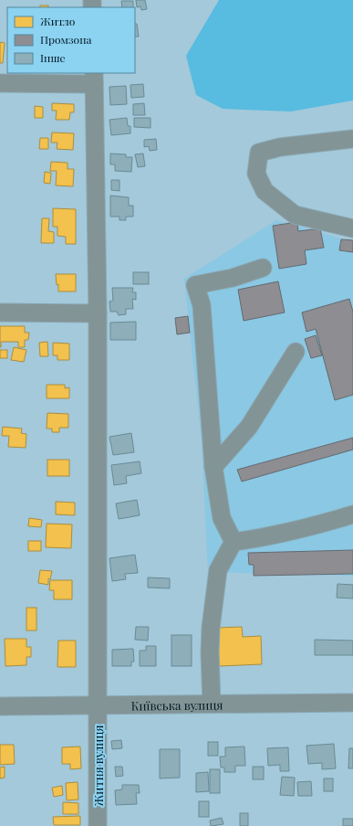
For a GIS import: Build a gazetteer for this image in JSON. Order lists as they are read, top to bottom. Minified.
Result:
{"streets":{"street":["Київська вулиця","Житня вулиця"]},"crossings":[["Київська вулиця","Житня вулиця"]],"legend":["Житло","Промзона","Інше"]}
